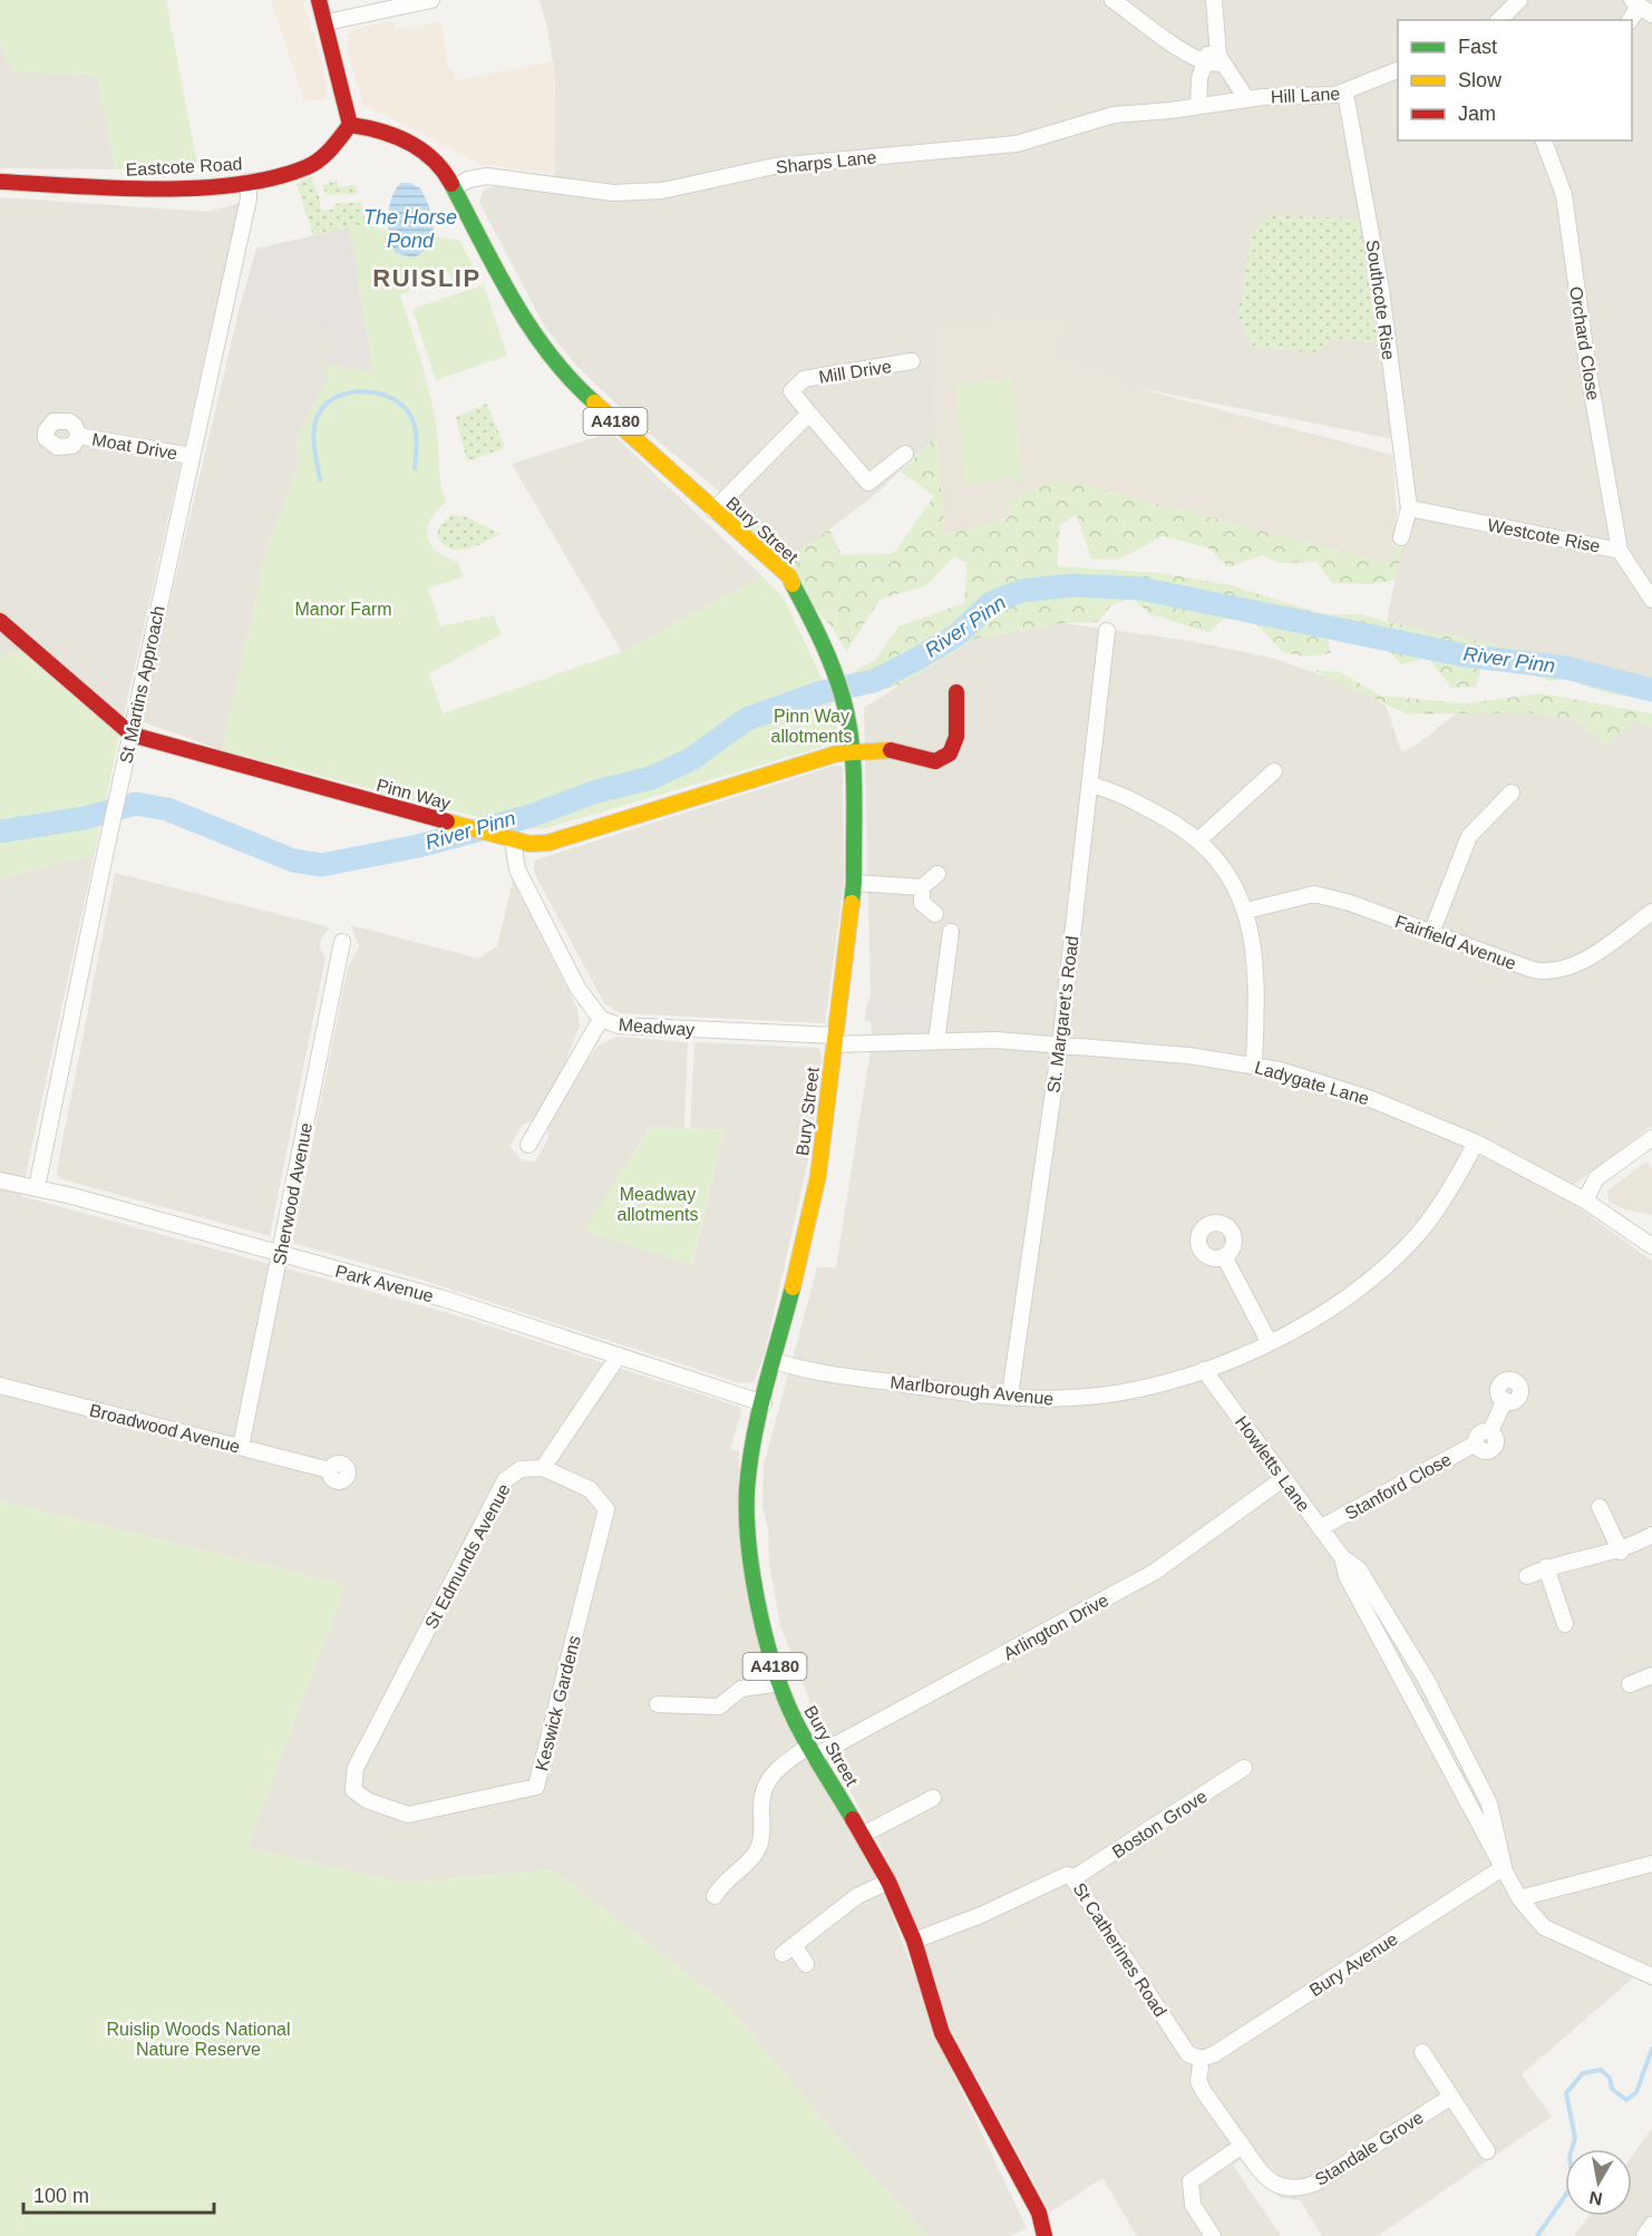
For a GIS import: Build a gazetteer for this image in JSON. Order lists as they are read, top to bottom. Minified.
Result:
{"streets":{"main road":["Eastcote Road","A4180","Bury Street","Pinn Way"],"street":["Hill Lane","Sharps Lane","Southcote Rise","Orchard Close","Mill Drive","Moat Drive","Westcote Rise","St Martins Approach","Fairfield Avenue","St. Margaret's Road","Meadway","Ladygate Lane","Sherwood Avenue","Park Avenue","Marlborough Avenue","Broadwood Avenue","Howletts Lane","Stanford Close","St Edmunds Avenue","Arlington Drive","Keswick Gardens","Boston Grove","St Catherines Road","Bury Avenue","Standale Grove"]},"crossings":[["Hill Lane","Sharps Lane"],["Hill Lane","Southcote Rise"],["Sharps Lane","Bury Street"],["Eastcote Road","Bury Street"],["Eastcote Road","St Martins Approach"],["Southcote Rise","Westcote Rise"],["Orchard Close","Westcote Rise"],["Moat Drive","St Martins Approach"],["Bury Street","Pinn Way"],["Bury Street","Meadway"],["Bury Street","Ladygate Lane"],["Bury Street","Park Avenue"],["Bury Street","Marlborough Avenue"],["Bury Street","Arlington Drive"],["Bury Street","St Catherines Road"],["St Martins Approach","Pinn Way"],["St Martins Approach","Park Avenue"],["Pinn Way","Meadway"],["St. Margaret's Road","Ladygate Lane"],["St. Margaret's Road","Marlborough Avenue"],["Meadway","Ladygate Lane"],["Ladygate Lane","Marlborough Avenue"],["Sherwood Avenue","Park Avenue"],["Sherwood Avenue","Broadwood Avenue"],["Marlborough Avenue","Howletts Lane"],["Howletts Lane","Stanford Close"],["Howletts Lane","Arlington Drive"],["Howletts Lane","Bury Avenue"],["St Edmunds Avenue","Keswick Gardens"],["Boston Grove","St Catherines Road"],["St Catherines Road","Bury Avenue"],["St Catherines Road","Standale Grove"],["Bury Avenue","Standale Grove"]],"districts":["RUISLIP"],"water":["The Horse Pond","River Pinn"],"parks":["Manor Farm","Pinn Way allotments","Meadway allotments","Ruislip Woods National Nature Reserve"],"legend":["Fast","Slow","Jam"],"scale_bar":"100 m","north":"bottom"}
